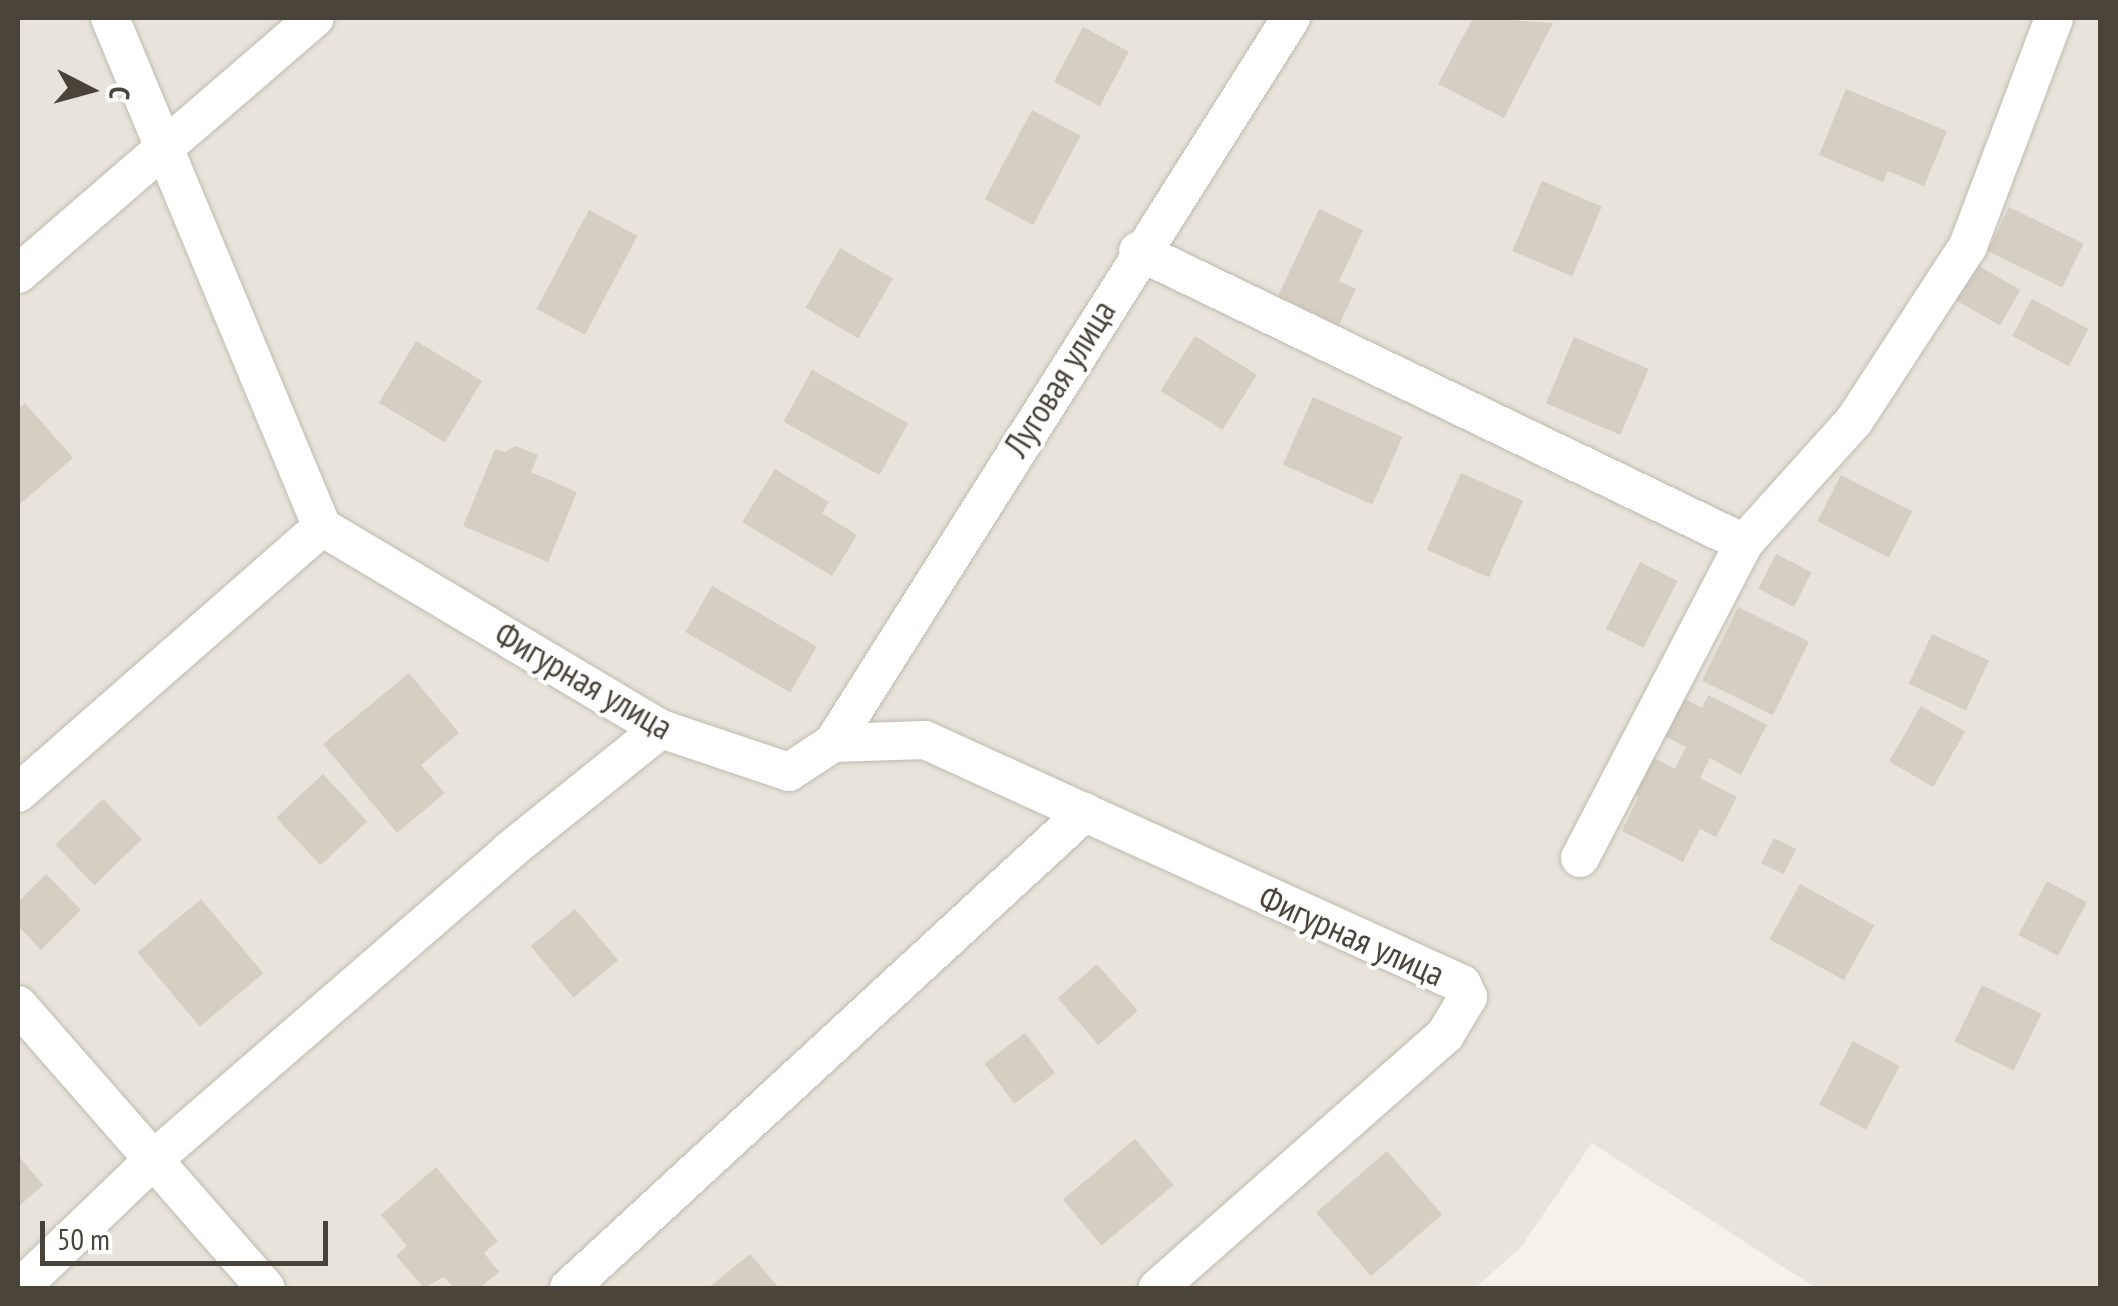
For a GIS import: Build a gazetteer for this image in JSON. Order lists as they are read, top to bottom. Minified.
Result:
{"streets":{"street":["Луговая улица","Фигурная улица"]},"crossings":[["Луговая улица","Фигурная улица"]],"scale_bar":"50 m","north":"right"}
